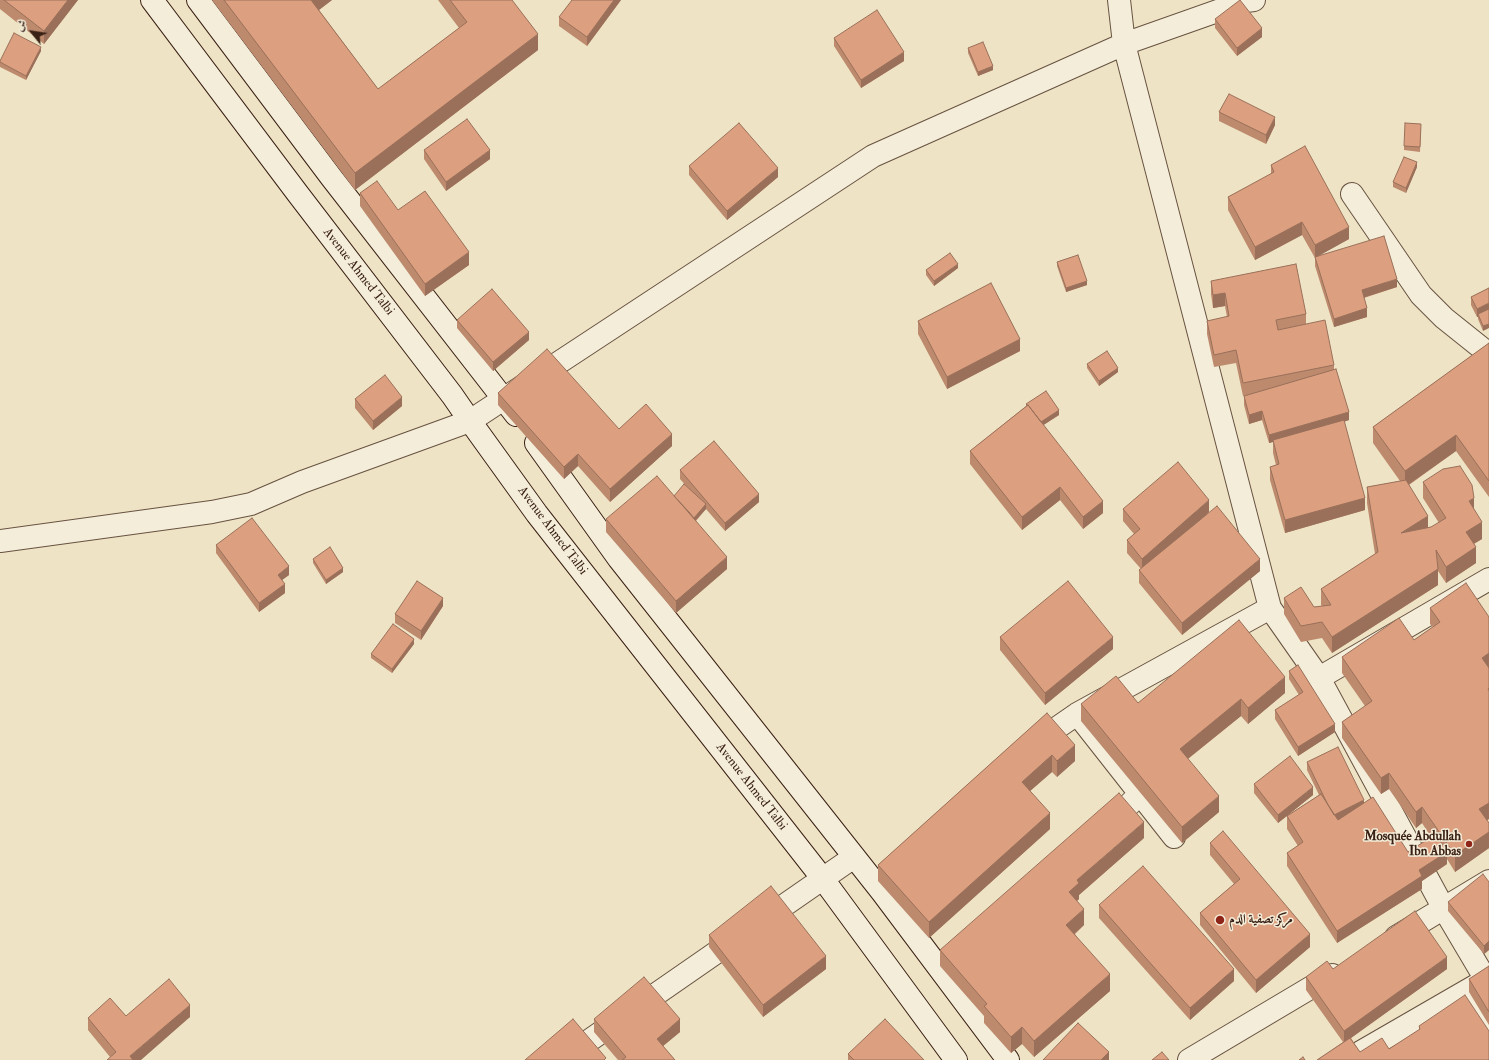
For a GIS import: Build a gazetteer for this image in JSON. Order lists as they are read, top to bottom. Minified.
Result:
{"streets":{"street":["Avenue Ahmed Talbi"]},"places":["Mosquée Abdullah Ibn Abbas","مركز تصفية الدم"],"north":"top left"}
